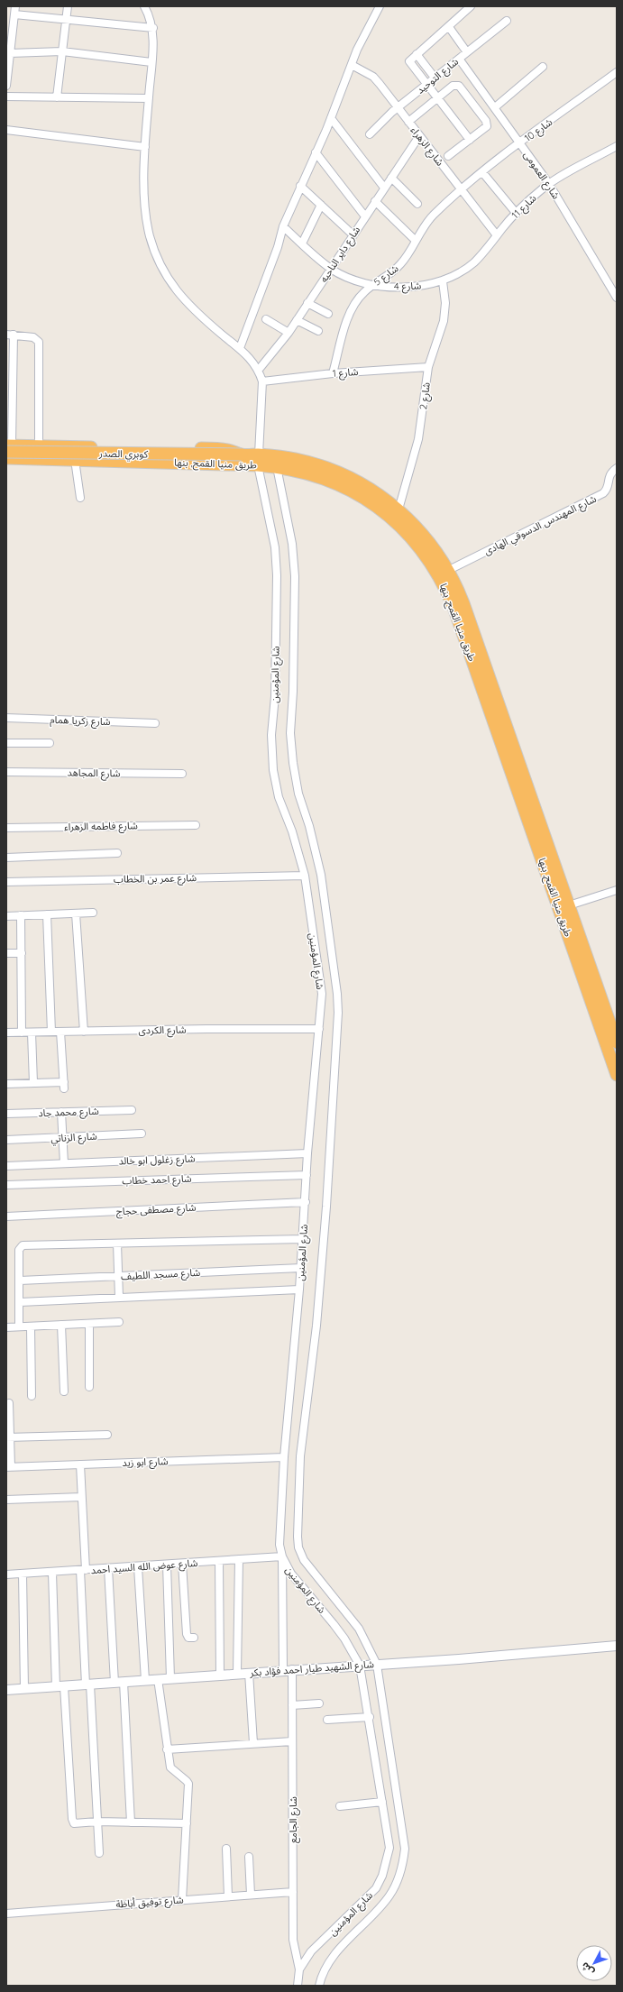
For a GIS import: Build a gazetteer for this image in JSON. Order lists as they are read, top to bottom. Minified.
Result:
{"streets":{"highway":["كوبري الصدر","طريق منيا القمح, بنها"],"street":["شارع التوحيد","شارع 10","شارع الزهراء","شارع العمومى","شارع 11","شارع داير الناحيه","شارع 5","شارع 4","شارع 1","شارع 2","شارع المهندس الدسوقي الهادى","شارع المؤمنين","شارع زكريا همام","شارع المجاهد","شارع فاطمه الزهراء","شارع عمر بن الخطاب","شارع الكردى","شارع محمد جاد","شارع الزناتي","شارع زغلول ابو خالد","شارع احمد خطاب","شارع مصطفى حجاج","شارع مسجد اللطيف","شارع ابو زيد","شارع عوض الله السيد احمد","شارع الشهيد طيار احمد فؤاد بكر","شارع الجامع","شارع توفيق أباظة"]},"crossings":[["شارع التوحيد","شارع الزهراء"],["شارع التوحيد","شارع العمومى"],["شارع 10","شارع الزهراء"],["شارع 10","شارع العمومى"],["شارع 10","شارع 5"],["شارع الزهراء","شارع 11"],["شارع الزهراء","شارع داير الناحيه"],["شارع الزهراء","شارع 5"],["شارع العمومى","شارع 11"],["شارع 11","شارع 4"],["شارع 11","شارع 2"],["شارع داير الناحيه","شارع 4"],["شارع 5","شارع 4"],["شارع 5","شارع 1"],["شارع 4","شارع 2"],["شارع 1","شارع 2"],["شارع 1","شارع المؤمنين"],["شارع 2","طريق منيا القمح, بنها"],["كوبري الصدر","طريق منيا القمح, بنها"],["طريق منيا القمح, بنها","شارع المهندس الدسوقي الهادى"],["طريق منيا القمح, بنها","شارع المؤمنين"],["شارع المؤمنين","شارع عمر بن الخطاب"],["شارع المؤمنين","شارع الكردى"],["شارع المؤمنين","شارع زغلول ابو خالد"],["شارع المؤمنين","شارع احمد خطاب"],["شارع المؤمنين","شارع مصطفى حجاج"],["شارع المؤمنين","شارع مسجد اللطيف"],["شارع المؤمنين","شارع ابو زيد"],["شارع المؤمنين","شارع عوض الله السيد احمد"],["شارع المؤمنين","شارع الشهيد طيار احمد فؤاد بكر"],["شارع المؤمنين","شارع الجامع"],["شارع عوض الله السيد احمد","شارع الجامع"],["شارع الشهيد طيار احمد فؤاد بكر","شارع الجامع"],["شارع الجامع","شارع توفيق أباظة"]],"north":"bottom left"}
